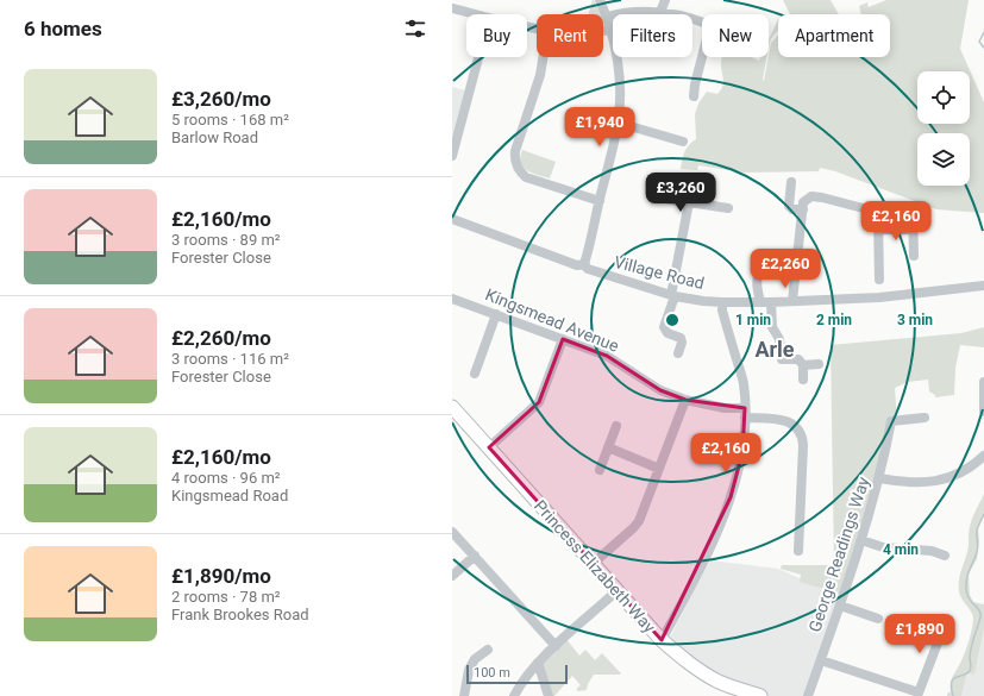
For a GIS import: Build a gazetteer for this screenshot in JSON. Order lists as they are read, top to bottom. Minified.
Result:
{"streets":{"main road":["Princess Elizabeth Way"],"street":["Village Road","Kingsmead Avenue","George Readings Way"]},"districts":["Arle"],"scale_bar":"100 m","page":{"heading":"6 homes","chip":["Buy","Rent","Filters","New","Apartment"],"list":[{"name":"£3,260/mo","note":"5 rooms · 168 m² · Barlow Road"},{"name":"£2,160/mo","note":"3 rooms · 89 m² · Forester Close"},{"name":"£2,260/mo","note":"3 rooms · 116 m² · Forester Close"},{"name":"£2,160/mo","note":"4 rooms · 96 m² · Kingsmead Road"},{"name":"£1,890/mo","note":"2 rooms · 78 m² · Frank Brookes Road"}],"price":["£1,940","£3,260","£2,160","£2,260","£2,160","£1,890"],"scale":"100 m"},"rings":["1 min","2 min","3 min","4 min"]}
